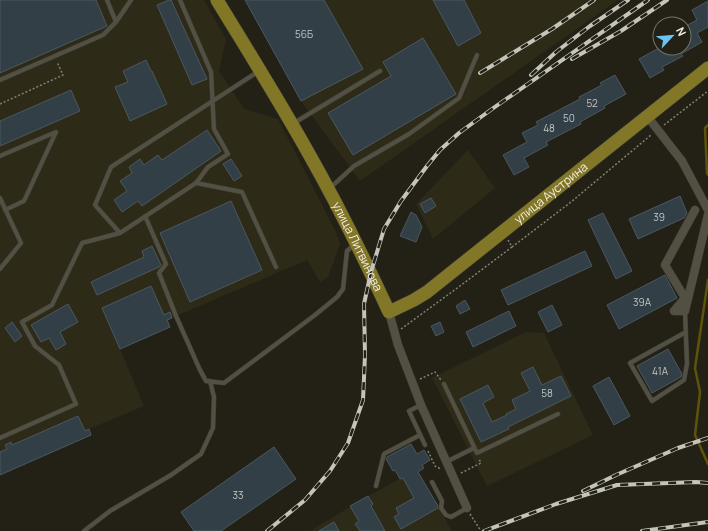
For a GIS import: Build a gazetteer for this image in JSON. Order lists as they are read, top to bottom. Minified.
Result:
{"streets":{"main road":["улица Аустрина","улица Литвинова"]},"crossings":[["улица Аустрина","улица Литвинова"]],"house_numbers":["56Б","52","50","48","39","39А","41А","58","33"],"north":"top right"}
